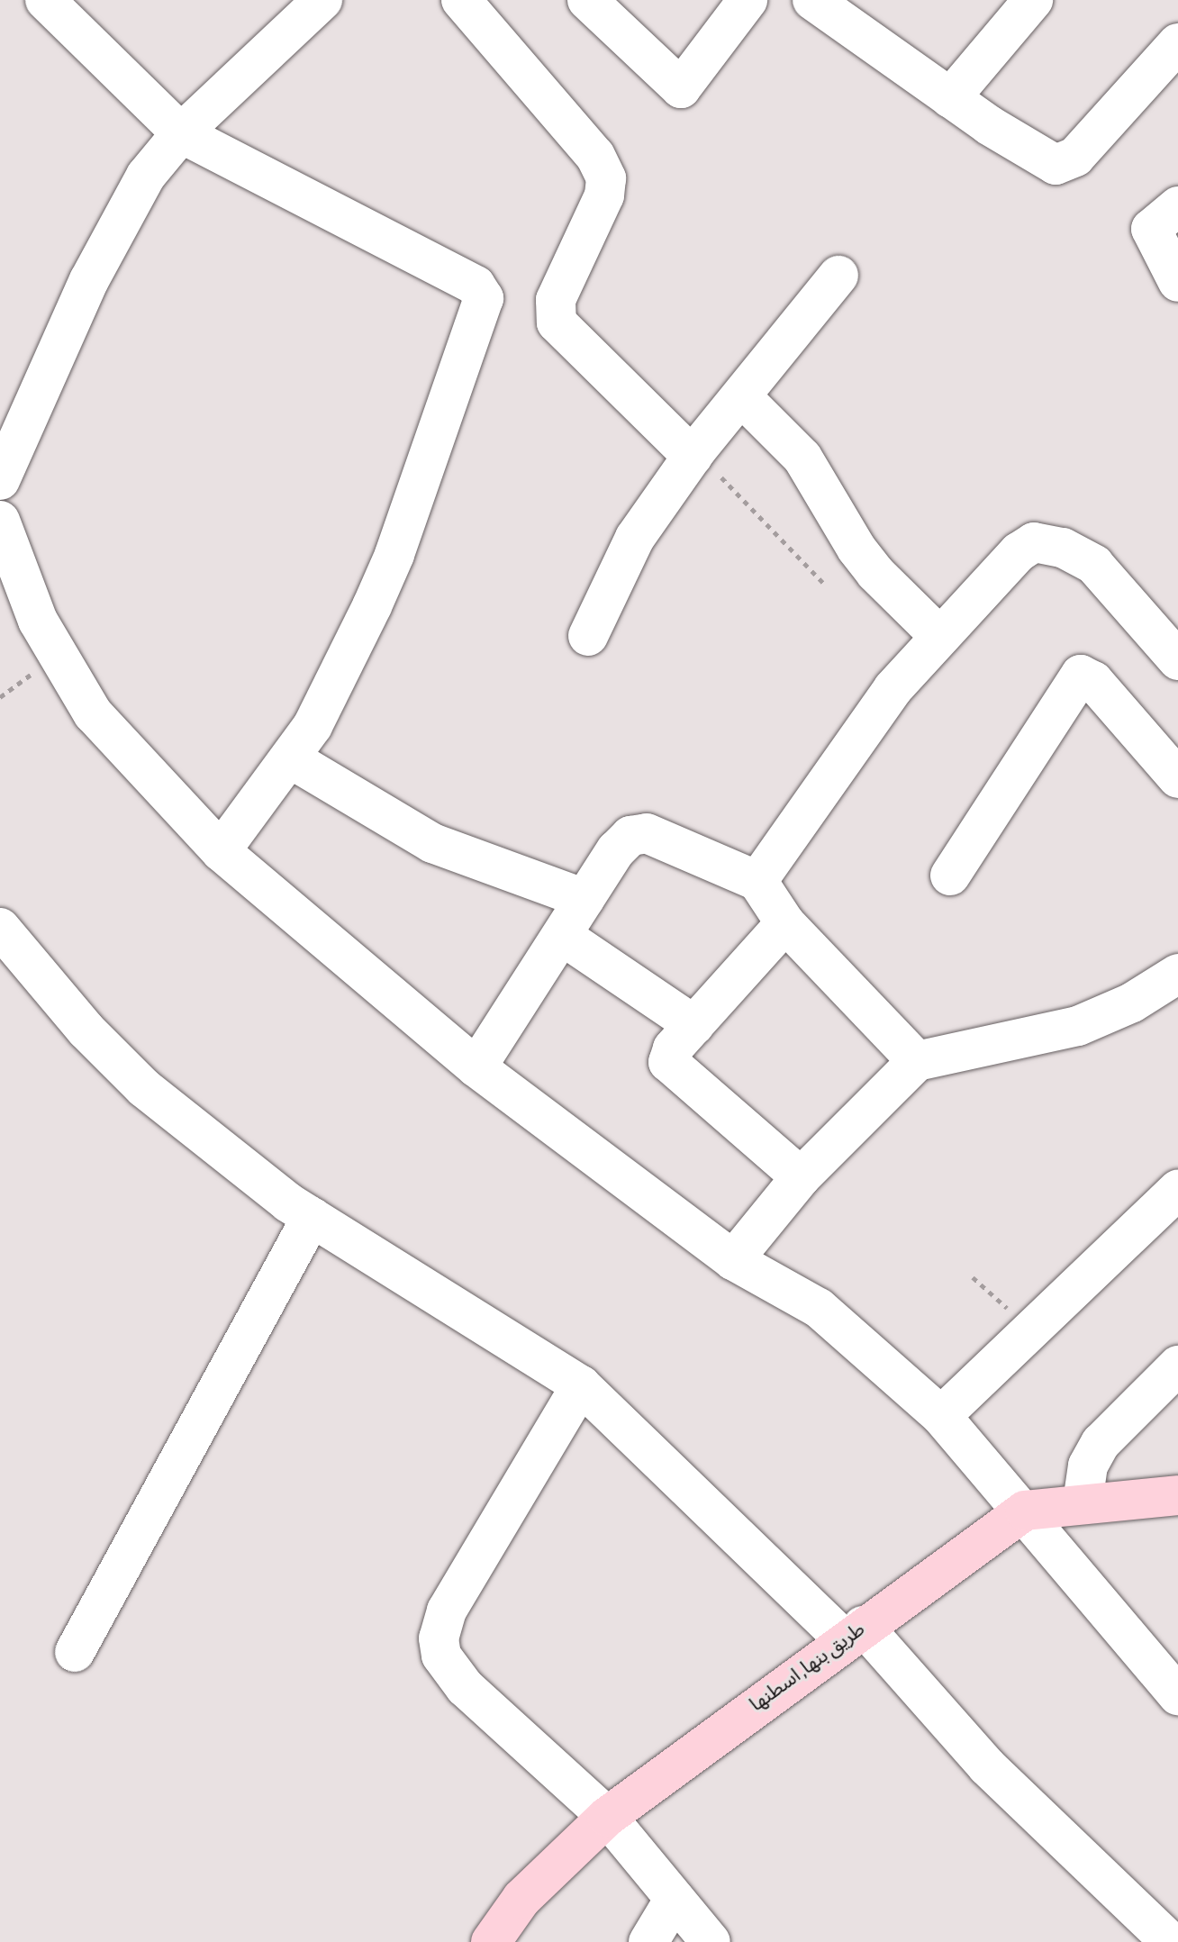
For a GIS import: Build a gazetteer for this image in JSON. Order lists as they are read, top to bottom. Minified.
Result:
{"streets":{"main road":["طريق بنها, اسطنها"]}}
